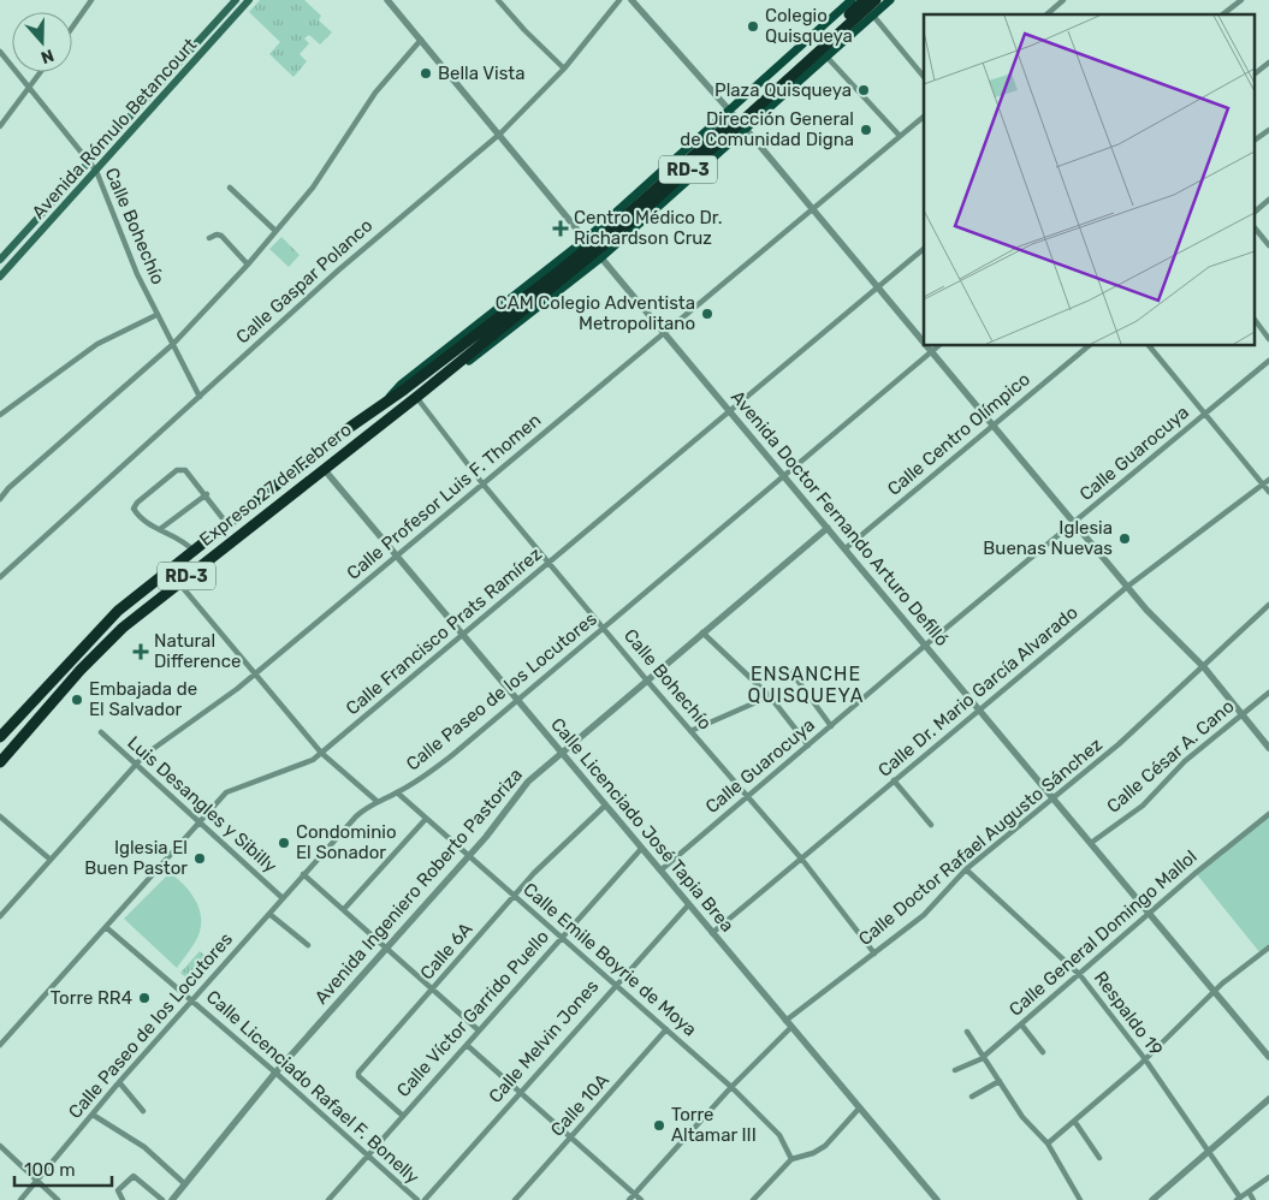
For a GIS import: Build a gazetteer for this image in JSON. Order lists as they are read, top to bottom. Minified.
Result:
{"streets":{"highway":["RD-3","Expreso 27 de Febrero"],"main road":["Avenida Rómulo Betancourt"],"street":["Calle Bohechío","Calle Gaspar Polanco","Calle Centro Olímpico","Calle Guarocuya","Calle Profesor Luis F. Thomen","Avenida Doctor Fernando Arturo Defilló","Calle Francisco Prats Ramírez","Calle Paseo de los Locutores","Calle Dr. Mario García Alvarado","Calle César A. Cano","Luis Desangles y Sibilly","Calle Licenciado José Tapia Brea","Calle Doctor Rafael Augusto Sánchez","Avenida Ingeniero Roberto Pastoriza","Calle General Domingo Mallol","Calle 6A","Calle Emile Boyrie de Moya","Calle Víctor Garrido Puello","Respaldo 19","Calle Melvin Jones","Calle Licenciado Rafael F. Bonelly","Calle 10A"]},"crossings":[["Avenida Rómulo Betancourt","Calle Bohechío"],["RD-3","Calle Bohechío"],["RD-3","Expreso 27 de Febrero"],["RD-3","Avenida Doctor Fernando Arturo Defilló"],["Calle Bohechío","Calle Gaspar Polanco"],["Calle Bohechío","Calle Guarocuya"],["Calle Bohechío","Expreso 27 de Febrero"],["Calle Bohechío","Calle Profesor Luis F. Thomen"],["Calle Bohechío","Calle Francisco Prats Ramírez"],["Calle Bohechío","Calle Paseo de los Locutores"],["Calle Bohechío","Calle Dr. Mario García Alvarado"],["Calle Bohechío","Calle Doctor Rafael Augusto Sánchez"],["Calle Bohechío","Avenida Ingeniero Roberto Pastoriza"],["Calle Gaspar Polanco","Avenida Doctor Fernando Arturo Defilló"],["Calle Centro Olímpico","Avenida Doctor Fernando Arturo Defilló"],["Calle Guarocuya","Avenida Doctor Fernando Arturo Defilló"],["Calle Guarocuya","Calle Licenciado José Tapia Brea"],["Expreso 27 de Febrero","Calle Licenciado José Tapia Brea"],["Calle Profesor Luis F. Thomen","Avenida Doctor Fernando Arturo Defilló"],["Calle Profesor Luis F. Thomen","Luis Desangles y Sibilly"],["Calle Profesor Luis F. Thomen","Calle Licenciado José Tapia Brea"],["Avenida Doctor Fernando Arturo Defilló","Calle Francisco Prats Ramírez"],["Avenida Doctor Fernando Arturo Defilló","Calle Paseo de los Locutores"],["Avenida Doctor Fernando Arturo Defilló","Calle Dr. Mario García Alvarado"],["Avenida Doctor Fernando Arturo Defilló","Calle César A. Cano"],["Avenida Doctor Fernando Arturo Defilló","Calle Doctor Rafael Augusto Sánchez"],["Avenida Doctor Fernando Arturo Defilló","Avenida Ingeniero Roberto Pastoriza"],["Avenida Doctor Fernando Arturo Defilló","Calle General Domingo Mallol"],["Calle Francisco Prats Ramírez","Luis Desangles y Sibilly"],["Calle Francisco Prats Ramírez","Calle Licenciado José Tapia Brea"],["Calle Francisco Prats Ramírez","Calle Licenciado Rafael F. Bonelly"],["Calle Paseo de los Locutores","Luis Desangles y Sibilly"],["Calle Paseo de los Locutores","Calle Licenciado José Tapia Brea"],["Calle Paseo de los Locutores","Calle Emile Boyrie de Moya"],["Calle Paseo de los Locutores","Calle Licenciado Rafael F. Bonelly"],["Calle Dr. Mario García Alvarado","Calle Licenciado José Tapia Brea"],["Calle Licenciado José Tapia Brea","Calle Doctor Rafael Augusto Sánchez"],["Calle Licenciado José Tapia Brea","Avenida Ingeniero Roberto Pastoriza"],["Calle Licenciado José Tapia Brea","Calle 6A"],["Calle Licenciado José Tapia Brea","Calle Víctor Garrido Puello"],["Calle Licenciado José Tapia Brea","Calle Melvin Jones"],["Calle Doctor Rafael Augusto Sánchez","Respaldo 19"],["Avenida Ingeniero Roberto Pastoriza","Calle Emile Boyrie de Moya"],["Avenida Ingeniero Roberto Pastoriza","Calle Licenciado Rafael F. Bonelly"],["Calle General Domingo Mallol","Respaldo 19"],["Calle 6A","Calle Emile Boyrie de Moya"],["Calle 6A","Calle Víctor Garrido Puello"],["Calle Emile Boyrie de Moya","Calle Víctor Garrido Puello"],["Calle Emile Boyrie de Moya","Calle Melvin Jones"],["Calle Emile Boyrie de Moya","Calle 10A"],["Calle Víctor Garrido Puello","Calle Licenciado Rafael F. Bonelly"]],"districts":["ENSANCHE QUISQUEYA"],"places":{"other":["Colegio Quisqueya","Bella Vista","Plaza Quisqueya","Dirección General de Comunidad Digna","CAM Colegio Adventista Metropolitano","Iglesia Buenas Nuevas","Embajada de El Salvador","Condominio El Sonador","Iglesia El Buen Pastor","Torre RR4","Torre Altamar III"],"health":["Centro Médico Dr. Richardson Cruz","Natural Difference"]},"scale_bar":"100 m","north":"bottom"}
